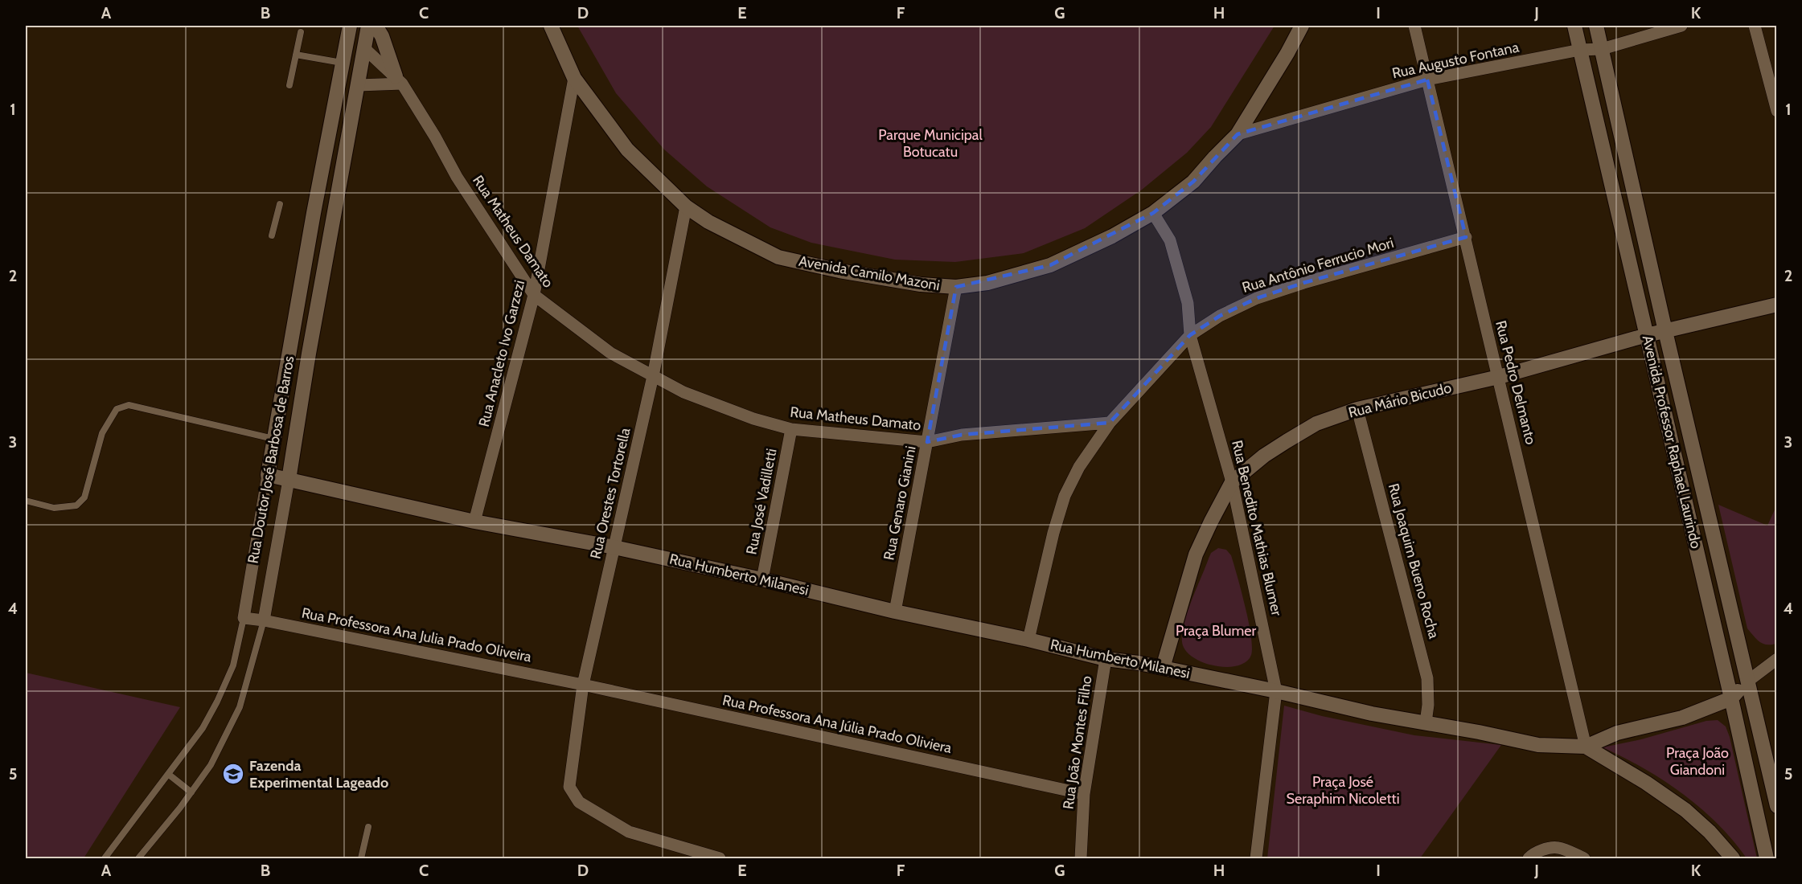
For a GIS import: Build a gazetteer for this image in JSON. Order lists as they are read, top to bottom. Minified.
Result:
{"streets":{"main road":["Avenida Camilo Mazoni","Rua Mário Bicudo","Avenida Professor Raphael Laurindo","Rua Doutor José Barbosa de Barros","Rua Humberto Milanesi"],"street":["Rua Augusto Fontana","Rua Matheus Damato","Rua Antônio Ferrucio Mori","Rua Anacleto Ivo Garzezi","Rua Pedro Delmanto","Rua Orestes Tortorella","Rua José Vadilletti","Rua Genaro Gianini","Rua Benedito Mathias Blumer","Rua Joaquim Bueno Rocha","Rua Professora Ana Julia Prado Oliveira","Rua Professora Ana Júlia Prado Oliviera","Rua João Montes Filho"]},"crossings":[["Rua Augusto Fontana","Avenida Camilo Mazoni"],["Rua Augusto Fontana","Rua Pedro Delmanto"],["Rua Augusto Fontana","Avenida Professor Raphael Laurindo"],["Rua Matheus Damato","Rua Antônio Ferrucio Mori"],["Rua Matheus Damato","Rua Anacleto Ivo Garzezi"],["Rua Matheus Damato","Rua Doutor José Barbosa de Barros"],["Rua Matheus Damato","Rua Orestes Tortorella"],["Rua Matheus Damato","Rua José Vadilletti"],["Rua Matheus Damato","Rua Genaro Gianini"],["Rua Antônio Ferrucio Mori","Rua Pedro Delmanto"],["Rua Antônio Ferrucio Mori","Rua Benedito Mathias Blumer"],["Rua Antônio Ferrucio Mori","Rua Humberto Milanesi"],["Avenida Camilo Mazoni","Rua Anacleto Ivo Garzezi"],["Avenida Camilo Mazoni","Rua Orestes Tortorella"],["Avenida Camilo Mazoni","Rua Genaro Gianini"],["Avenida Camilo Mazoni","Rua Benedito Mathias Blumer"],["Rua Anacleto Ivo Garzezi","Rua Humberto Milanesi"],["Rua Pedro Delmanto","Rua Mário Bicudo"],["Rua Pedro Delmanto","Rua Humberto Milanesi"],["Rua Mário Bicudo","Avenida Professor Raphael Laurindo"],["Rua Mário Bicudo","Rua Benedito Mathias Blumer"],["Rua Mário Bicudo","Rua Joaquim Bueno Rocha"],["Rua Mário Bicudo","Rua Humberto Milanesi"],["Rua Doutor José Barbosa de Barros","Rua Humberto Milanesi"],["Rua Doutor José Barbosa de Barros","Rua Professora Ana Julia Prado Oliveira"],["Rua Orestes Tortorella","Rua Humberto Milanesi"],["Rua Orestes Tortorella","Rua Professora Ana Julia Prado Oliveira"],["Rua Orestes Tortorella","Rua Professora Ana Júlia Prado Oliviera"],["Rua José Vadilletti","Rua Humberto Milanesi"],["Rua Genaro Gianini","Rua Humberto Milanesi"],["Rua Benedito Mathias Blumer","Rua Humberto Milanesi"],["Rua Joaquim Bueno Rocha","Rua Humberto Milanesi"],["Rua Humberto Milanesi","Rua João Montes Filho"],["Rua Professora Ana Julia Prado Oliveira","Rua Professora Ana Júlia Prado Oliviera"],["Rua Professora Ana Júlia Prado Oliviera","Rua João Montes Filho"]],"parks":["Parque Municipal Botucatu","Praça Blumer","Praça João Giandoni","Praça José Seraphim Nicoletti"],"places":{"school or university":["Fazenda Experimental Lageado"]},"grid":{"columns":["A","B","C","D","E","F","G","H","I","J","K"],"rows":["1","2","3","4","5"]}}
